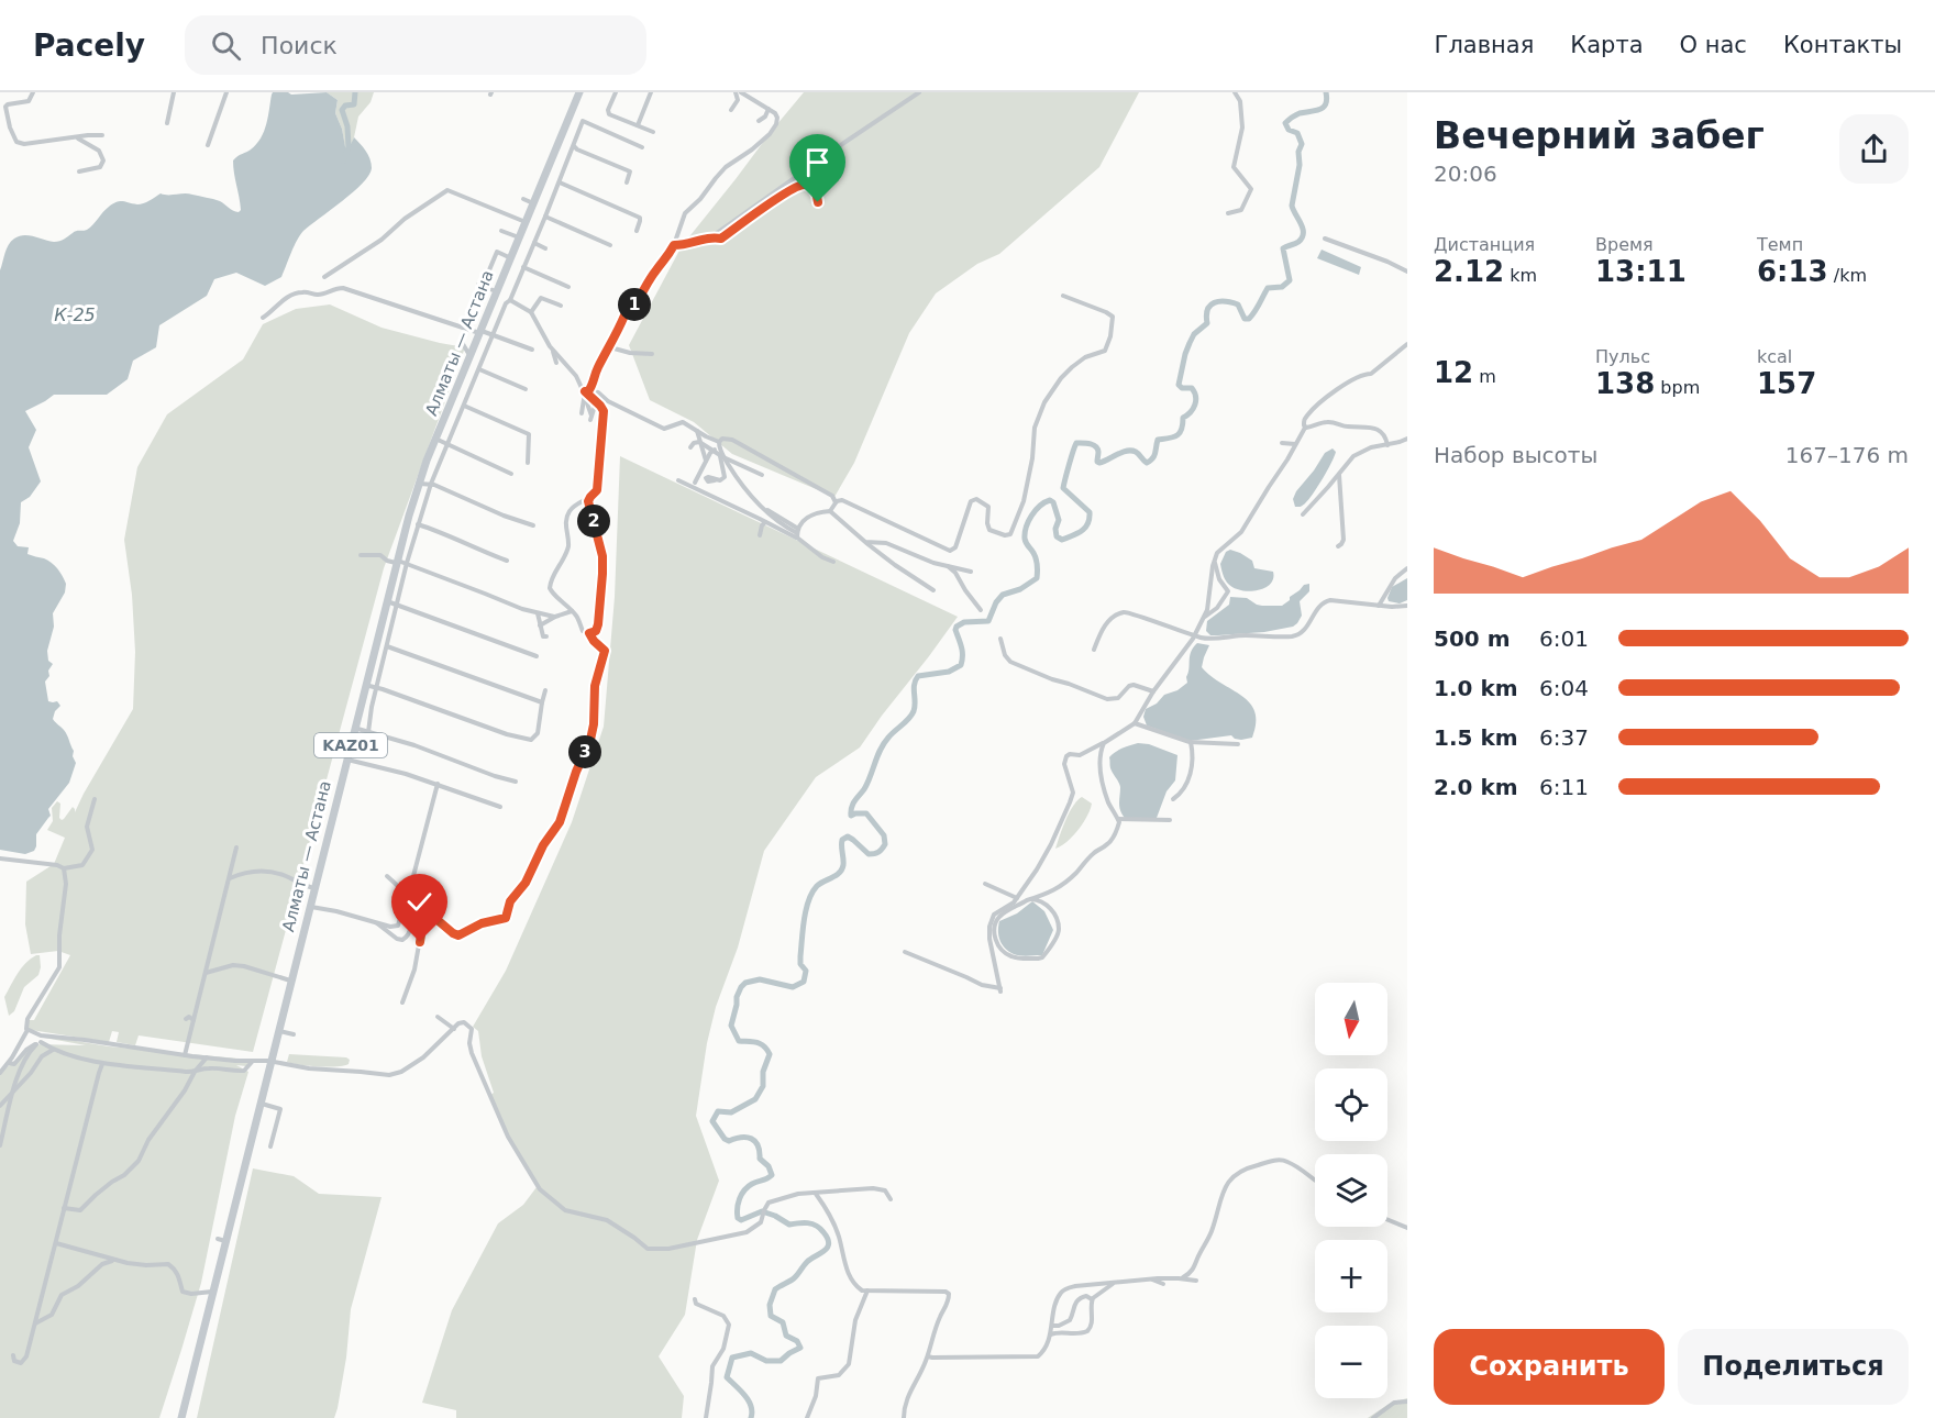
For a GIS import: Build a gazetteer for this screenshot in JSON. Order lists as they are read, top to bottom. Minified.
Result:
{"streets":{"highway":["Алматы — Астана","KАZ01"]},"water":["К-25"],"north":"bottom","page":{"header":"Pacely","search":"Поиск","nav":["Главная","Карта","О нас","Контакты"],"heading":["Вечерний забег","20:06"],"stats":[["Дистанция","2.12 km"],["Время","13:11"],["Темп","6:13 /km"],["12 m"],["Пульс","138 bpm"],["kcal","157"]],"pins":["1","2","3"],"chart":["Набор высоты","167–176 m"],"list":[{"name":"500 m","note":"6:01"},{"name":"1.0 km","note":"6:04"},{"name":"1.5 km","note":"6:37"},{"name":"2.0 km","note":"6:11"}],"map_buttons":["+","−"],"buttons":["Сохранить","Поделиться"]}}
